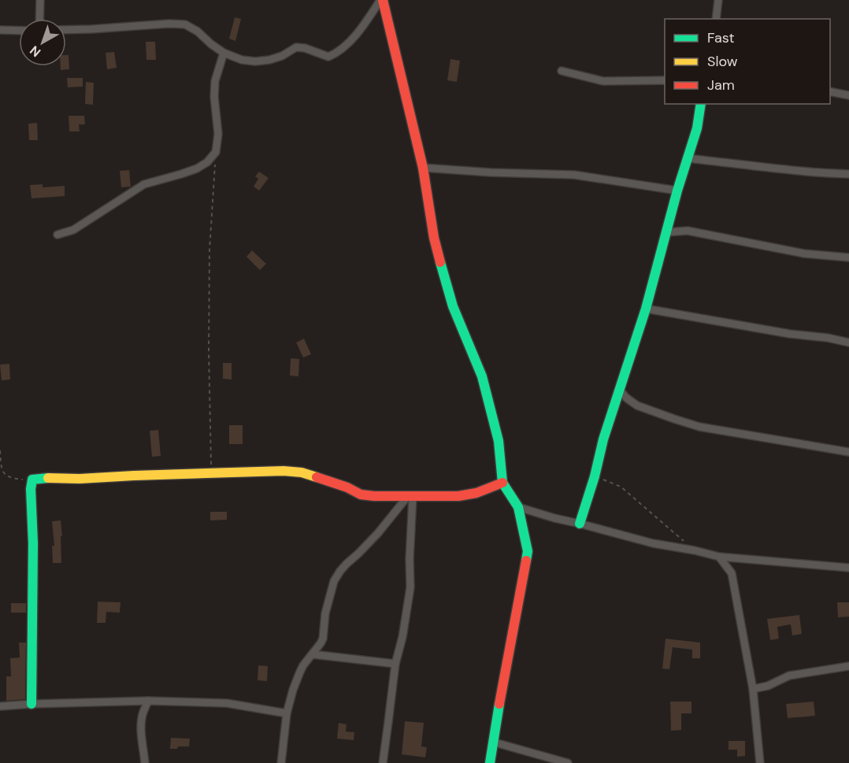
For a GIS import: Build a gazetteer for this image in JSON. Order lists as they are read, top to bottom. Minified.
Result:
{"legend":["Fast","Slow","Jam"],"north":"bottom left"}
